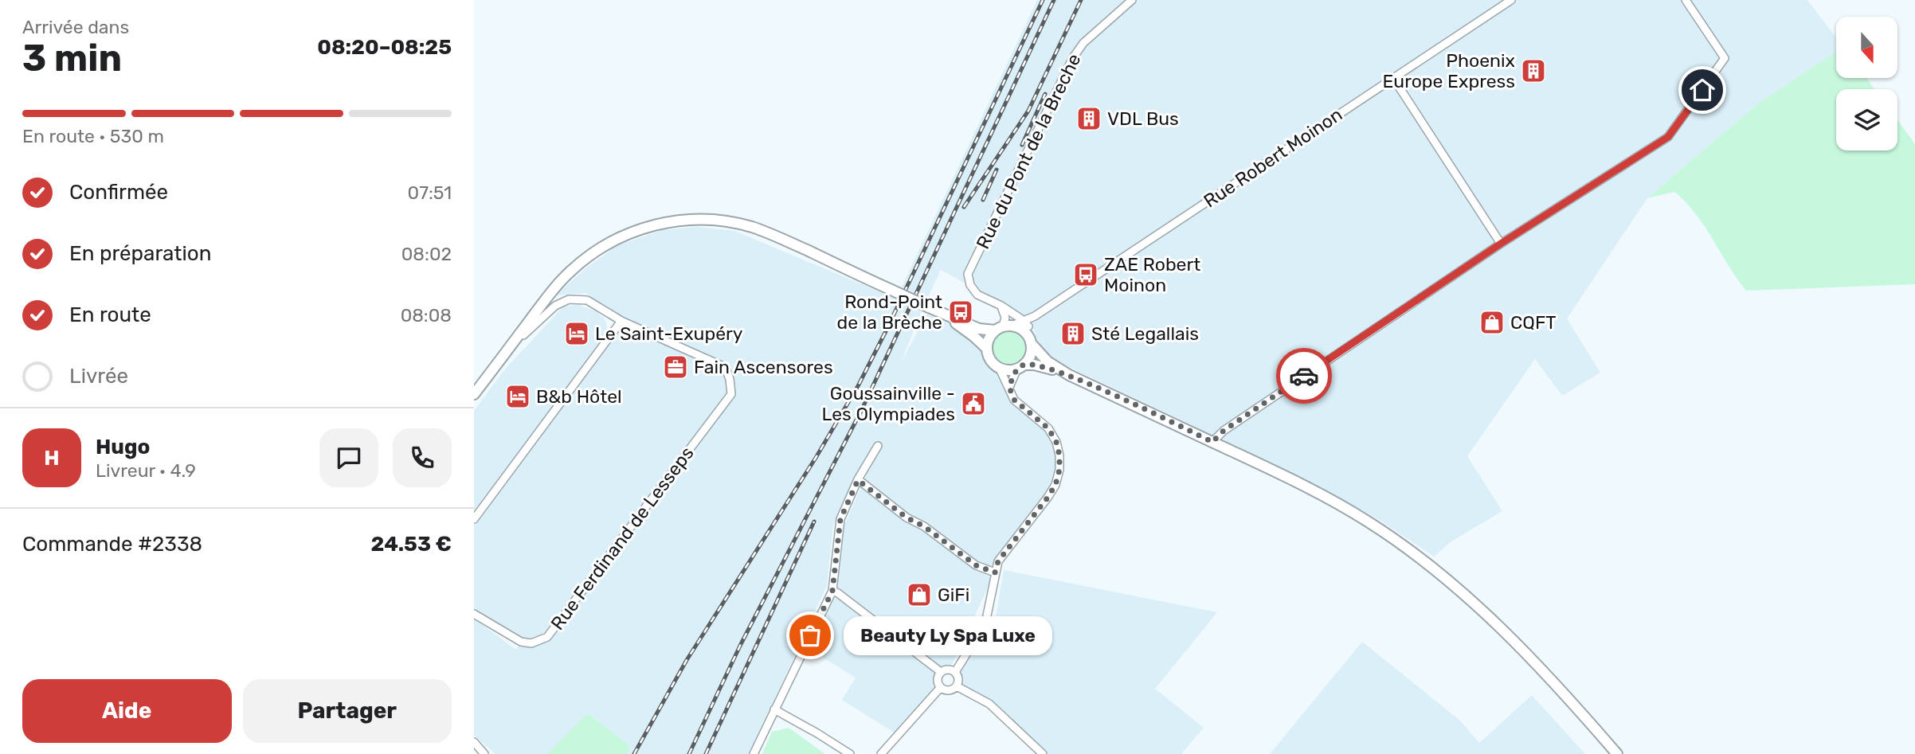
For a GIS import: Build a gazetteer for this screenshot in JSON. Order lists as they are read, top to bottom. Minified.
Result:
{"streets":{"street":["Rue du Pont de la Breche","Rue Robert Moinon","Rue Ferdinand de Lesseps"]},"crossings":[["Rue du Pont de la Breche","Rue Robert Moinon"]],"places":{"building":["Phoenix Europe Express","VDL Bus","Sté Legallais"],"bus stop":["ZAE Robert Moinon","Rond-Point de la Brèche"],"shop":["CQFT","GiFi"],"hotel":["Le Saint-Exupéry","B&b Hôtel"],"office":["Fain Ascensores"],"public building":["Goussainville - Les Olympiades"],"other":["Beauty Ly Spa Luxe"]},"north":"bottom","page":{"heading":["3 min","Arrivée dans","08:20–08:25"],"panel":["Hugo","Livreur · 4.9","Commande #2338","24.53 €"],"bar":"En route · 530 m","list":[["Confirmée","07:51"],["En préparation","08:02"],["En route","08:08"],"Livrée"],"round":"H","bubble":"Beauty Ly Spa Luxe","buttons":["Aide","Partager"]}}
